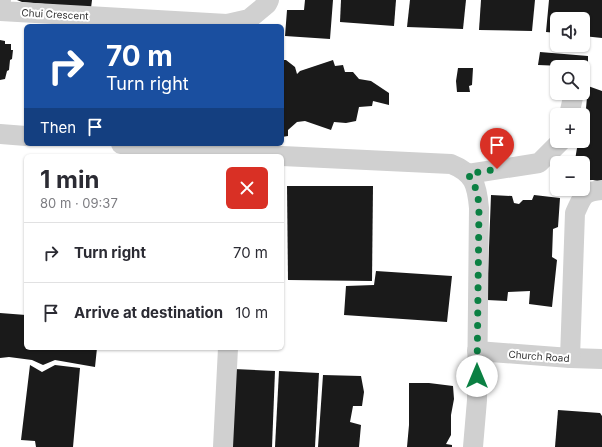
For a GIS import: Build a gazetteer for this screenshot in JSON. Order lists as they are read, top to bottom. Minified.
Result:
{"streets":{"street":["Chui Crescent","Church Road"]},"page":{"map_buttons":["+","−"],"turn":["70 m","Turn right"],"then":"Then","heading":["1 min","80 m · 09:37"],"list":[{"name":"Turn right","value":"70 m"},{"name":"Arrive at destination","value":"10 m"}]}}
